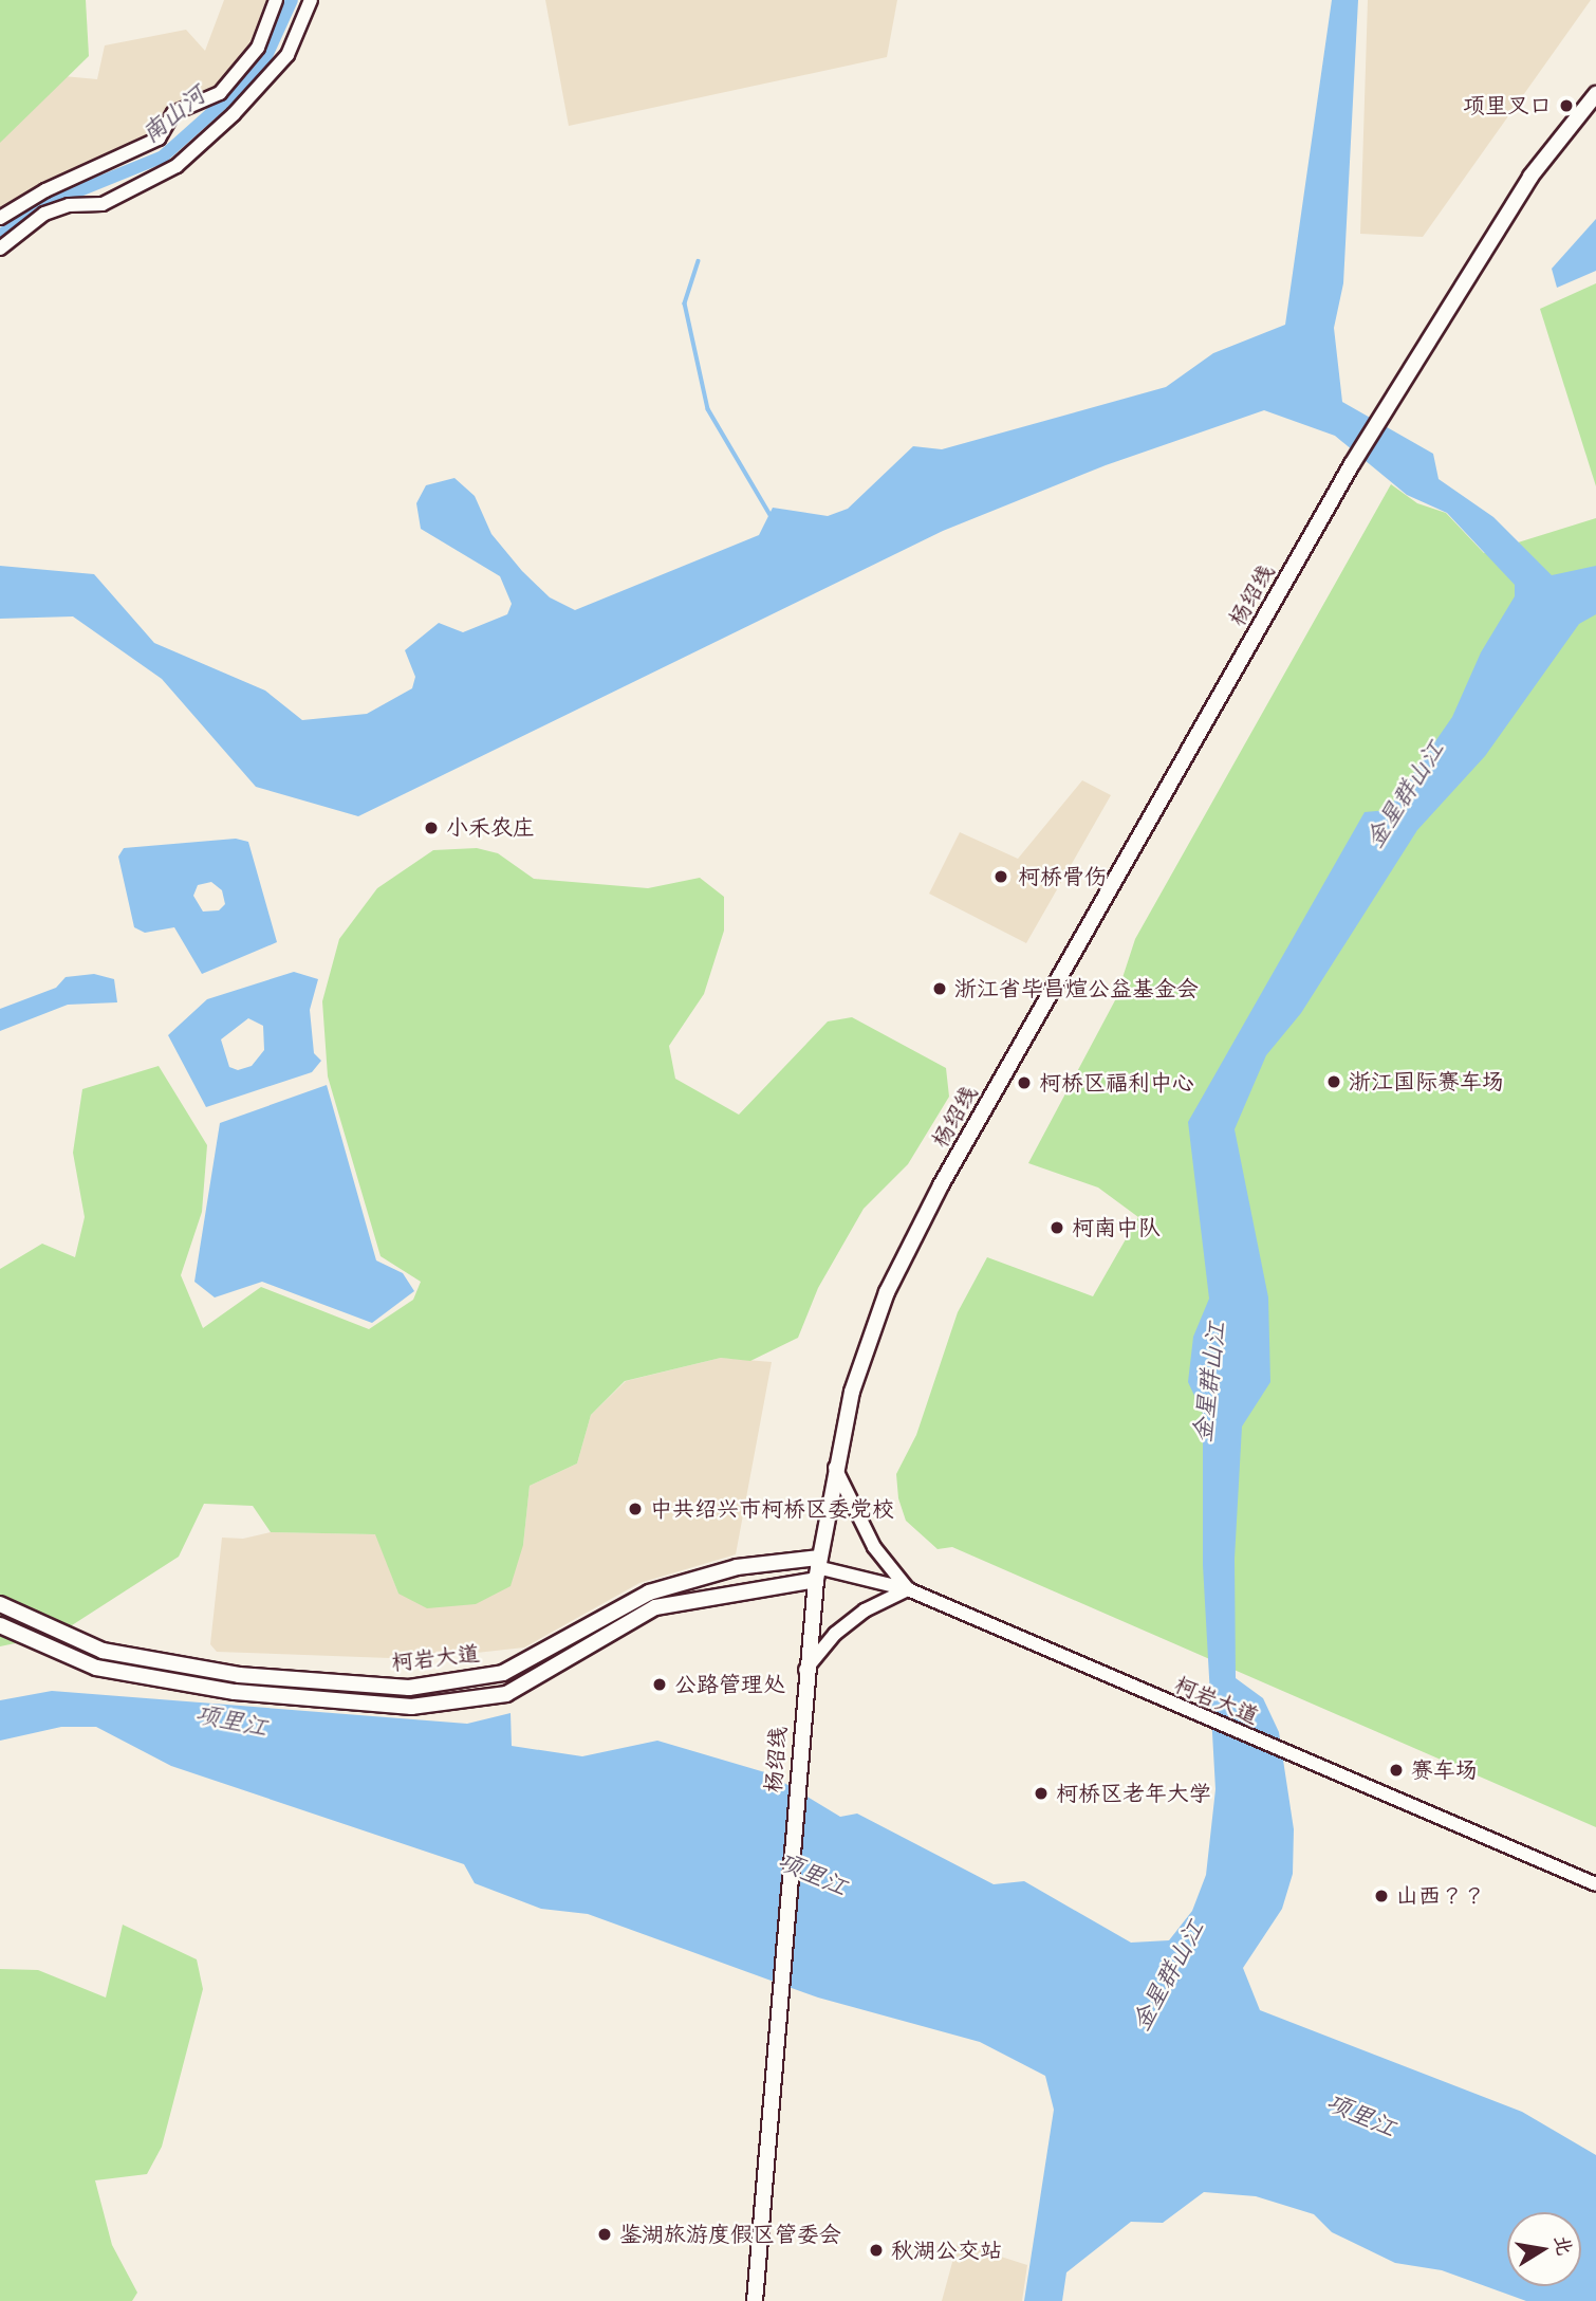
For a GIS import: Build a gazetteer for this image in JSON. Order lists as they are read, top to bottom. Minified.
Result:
{"streets":{"main road":["杨绍线","柯岩大道"]},"crossings":[["杨绍线","柯岩大道"]],"water":["南山河","金星群山江","项里江"],"places":["项里叉口","小禾农庄","柯桥骨伤","浙江省毕昌煊公益基金会","浙江国际赛车场","柯桥区福利中心","柯南中队","中共绍兴市柯桥区委党校","公路管理处","赛车场","柯桥区老年大学","山西？？","鉴湖旅游度假区管委会","秋湖公交站"],"north":"right"}
